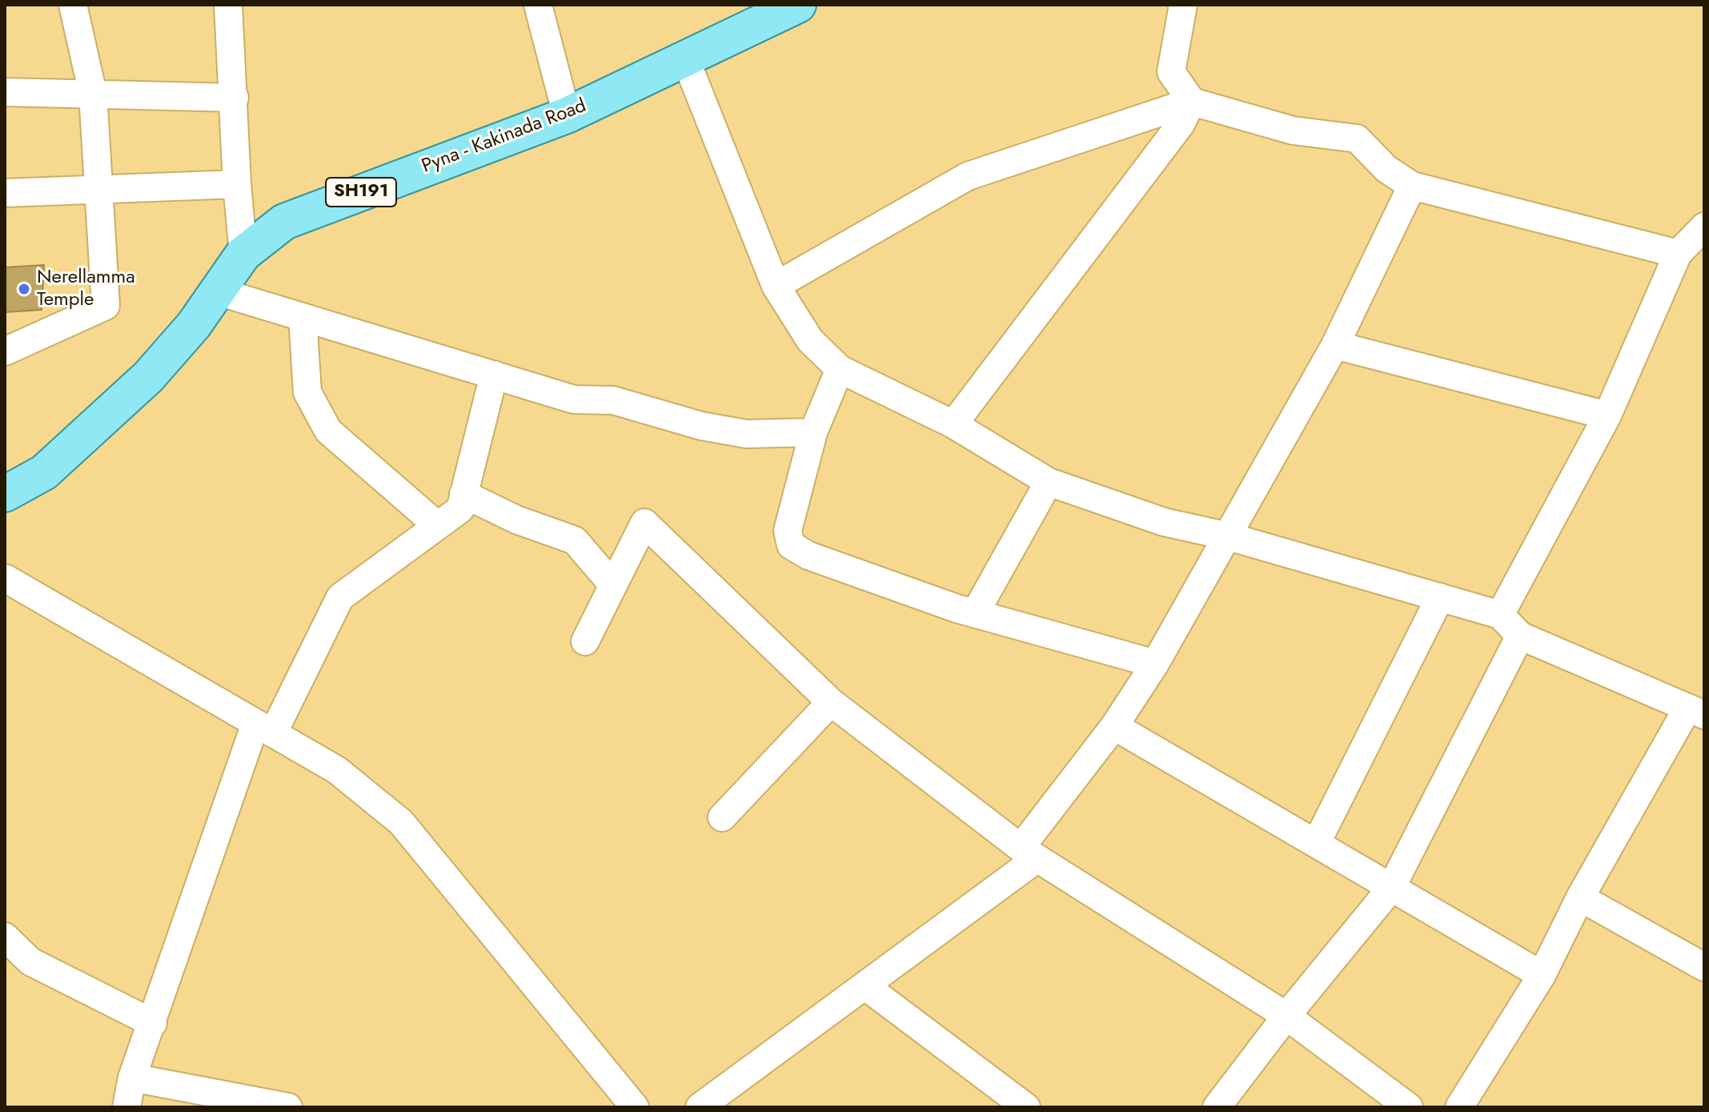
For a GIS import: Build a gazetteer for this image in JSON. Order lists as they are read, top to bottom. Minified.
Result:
{"streets":{"main road":["Pyna - Kakinada Road","SH191"]},"places":["Nerellamma Temple"]}
